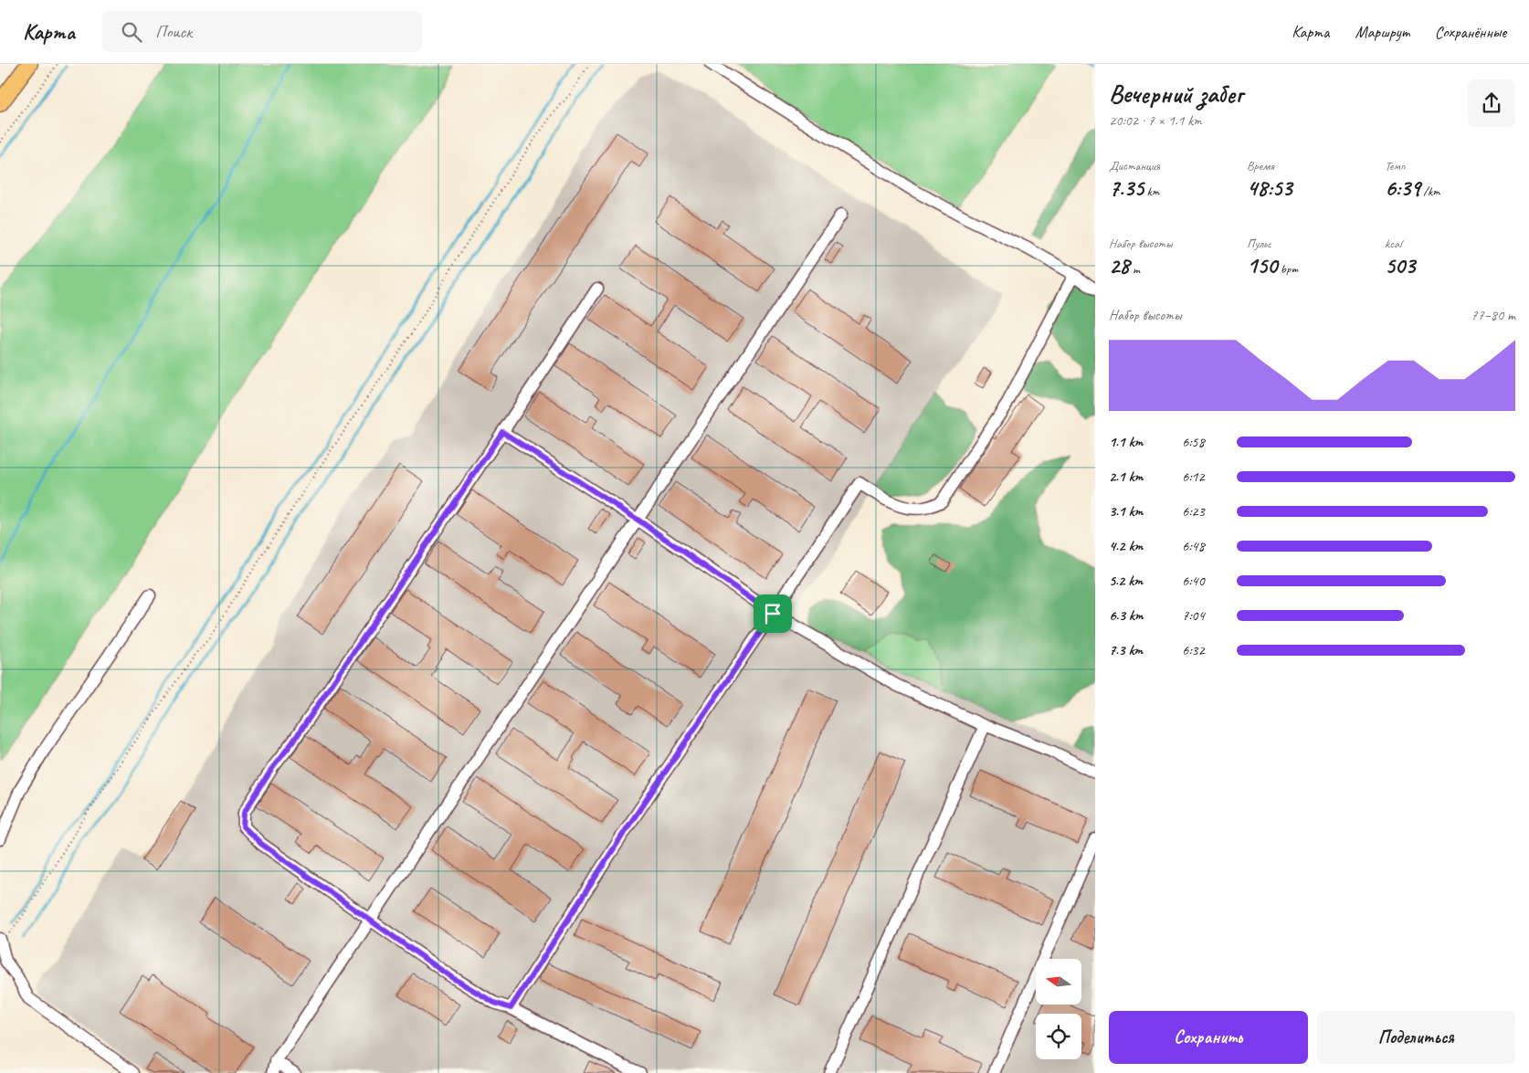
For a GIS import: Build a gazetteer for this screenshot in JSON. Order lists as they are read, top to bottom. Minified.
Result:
{"north":"left","page":{"header":"Карта","search":"Поиск","nav":["Карта","Маршрут","Сохранённые"],"heading":["Вечерний забег","20:02 · 7 × 1.1 km"],"stats":[["Дистанция","7.35 km"],["Время","48:53"],["Темп","6:39 /km"],["Набор высоты","28 m"],["Пульс","150 bpm"],["kcal","503"]],"chart":["Набор высоты","77–80 m"],"list":[{"name":"1.1 km","note":"6:58"},{"name":"2.1 km","note":"6:12"},{"name":"3.1 km","note":"6:23"},{"name":"4.2 km","note":"6:48"},{"name":"5.2 km","note":"6:40"},{"name":"6.3 km","note":"7:04"},{"name":"7.3 km","note":"6:32"}],"buttons":["Сохранить","Поделиться"]}}
